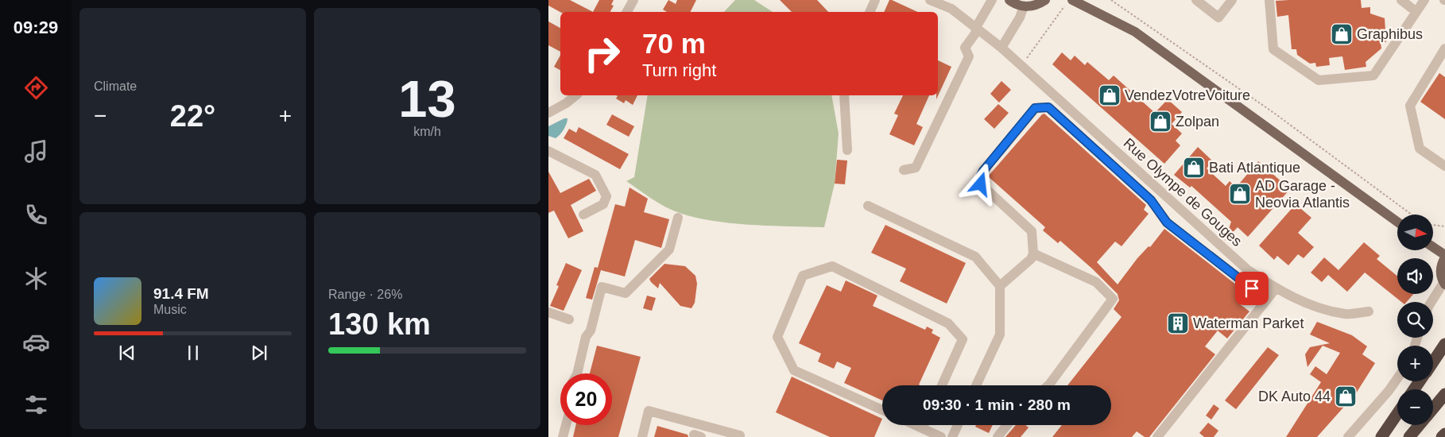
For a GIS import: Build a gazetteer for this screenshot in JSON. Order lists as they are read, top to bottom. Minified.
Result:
{"streets":{"street":["Rue Olympe de Gouges"]},"places":{"shop":["Graphibus","VendezVotreVoiture","Zolpan","Bati Atlantique","AD Garage - Neovia Atlantis","DK Auto 44"],"building":["Waterman Parket"]},"north":"right","page":{"tabs":"09:29","tile":["Climate",["13","km/h"],["Range · 26%","130 km"]],"turn":["70 m","Turn right"],"heat":["−","22°","+"],"map_buttons":["+","−"],"song":["91.4 FM","Music"],"limit":"20","trip":"09:30 · 1 min · 280 m"}}
